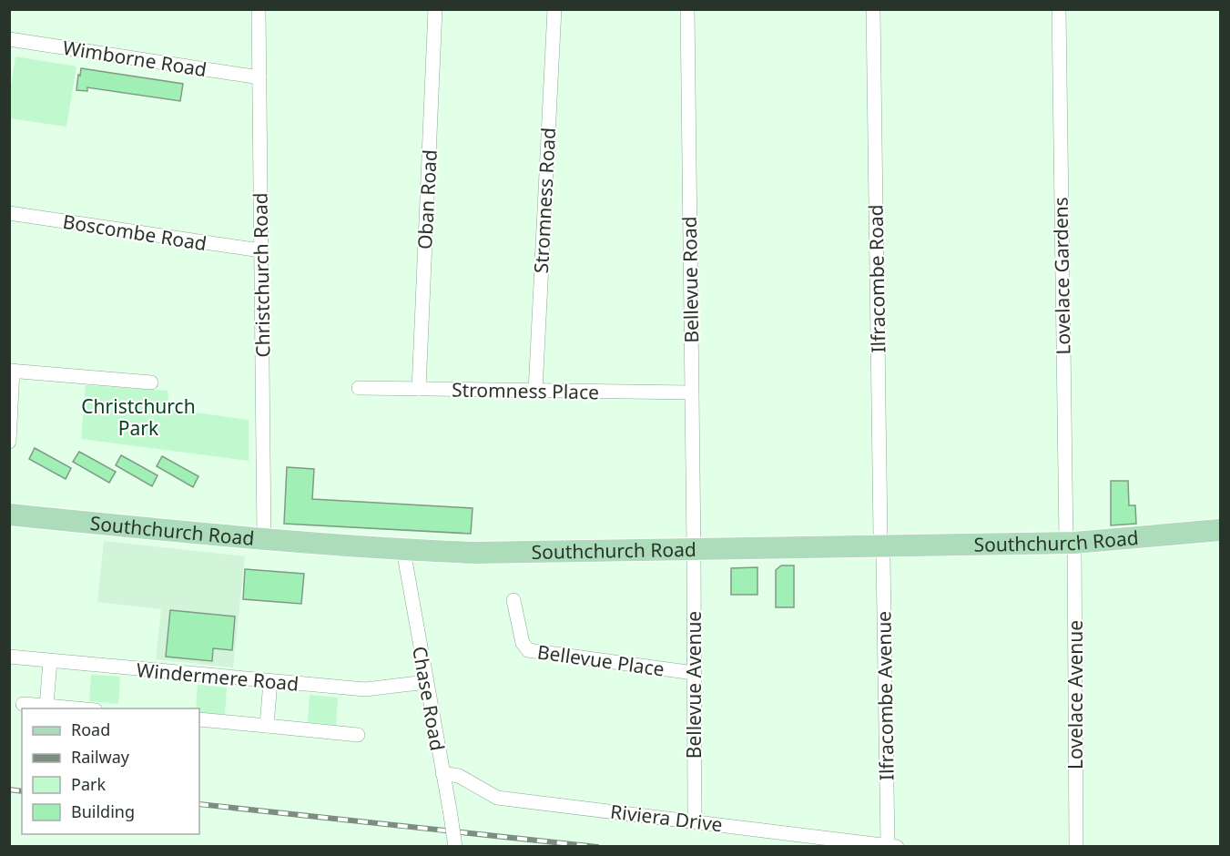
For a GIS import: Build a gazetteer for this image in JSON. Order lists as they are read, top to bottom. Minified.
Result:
{"streets":{"main road":["Southchurch Road"],"street":["Wimborne Road","Oban Road","Stromness Road","Boscombe Road","Christchurch Road","Lovelace Gardens","Ilfracombe Road","Bellevue Road","Stromness Place","Bellevue Place","Windermere Road","Bellevue Avenue","Lovelace Avenue","Ilfracombe Avenue","Chase Road","Riviera Drive"]},"crossings":[["Wimborne Road","Christchurch Road"],["Oban Road","Stromness Place"],["Stromness Road","Stromness Place"],["Boscombe Road","Christchurch Road"],["Christchurch Road","Southchurch Road"],["Lovelace Gardens","Southchurch Road"],["Lovelace Gardens","Lovelace Avenue"],["Ilfracombe Road","Southchurch Road"],["Ilfracombe Road","Ilfracombe Avenue"],["Bellevue Road","Stromness Place"],["Bellevue Road","Southchurch Road"],["Bellevue Road","Bellevue Avenue"],["Southchurch Road","Bellevue Avenue"],["Southchurch Road","Lovelace Avenue"],["Southchurch Road","Ilfracombe Avenue"],["Southchurch Road","Chase Road"],["Bellevue Place","Bellevue Avenue"],["Windermere Road","Chase Road"],["Bellevue Avenue","Riviera Drive"],["Ilfracombe Avenue","Riviera Drive"],["Chase Road","Riviera Drive"]],"parks":["Christchurch Park"],"legend":["Road","Railway","Park","Building"]}
